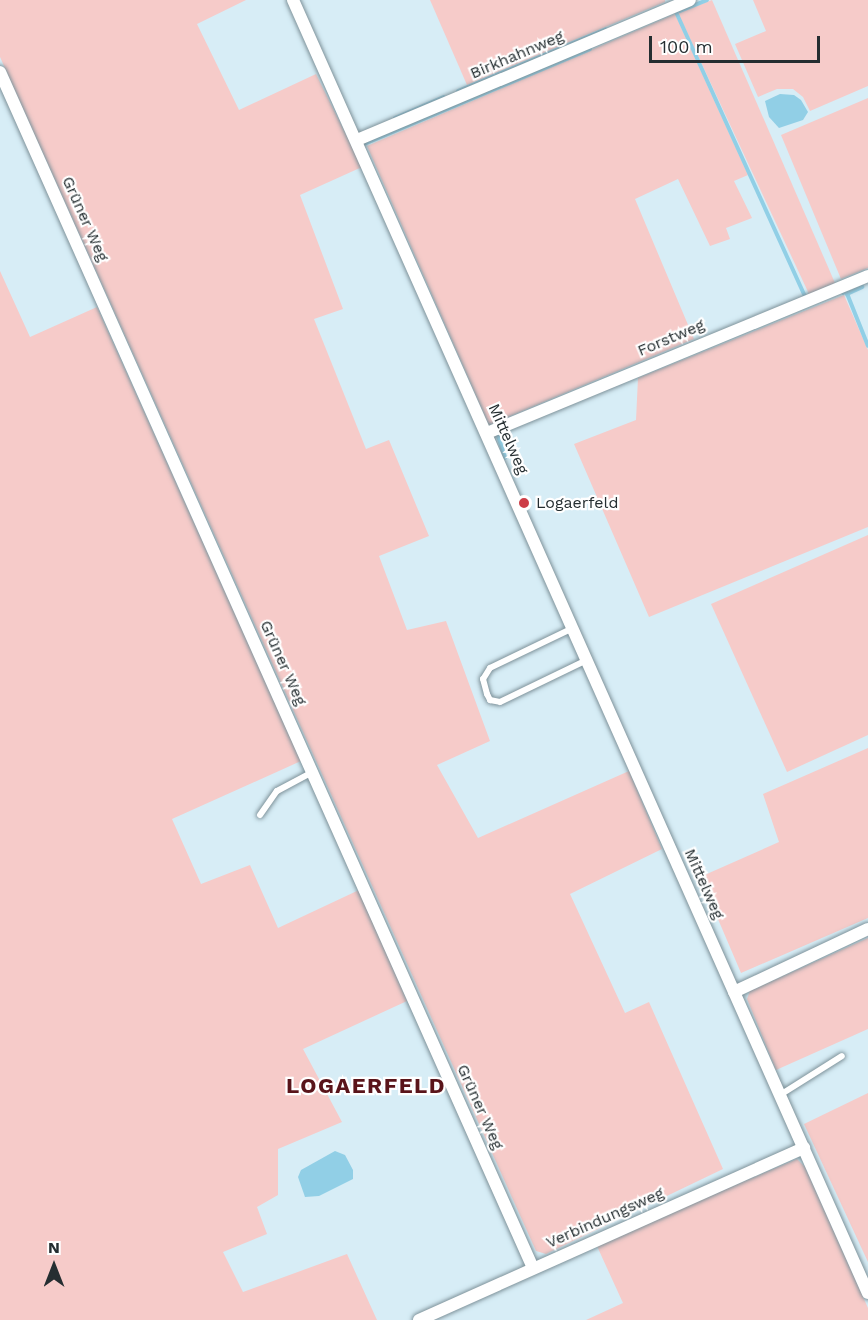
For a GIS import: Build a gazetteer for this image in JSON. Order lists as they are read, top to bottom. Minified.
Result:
{"streets":{"street":["Birkhahnweg","Grüner Weg","Forstweg","Mittelweg","Verbindungsweg"]},"crossings":[["Birkhahnweg","Mittelweg"],["Grüner Weg","Verbindungsweg"],["Forstweg","Mittelweg"],["Mittelweg","Verbindungsweg"]],"districts":["LOGAERFELD"],"places":["Logaerfeld"],"scale_bar":"100 m","north":"top"}
